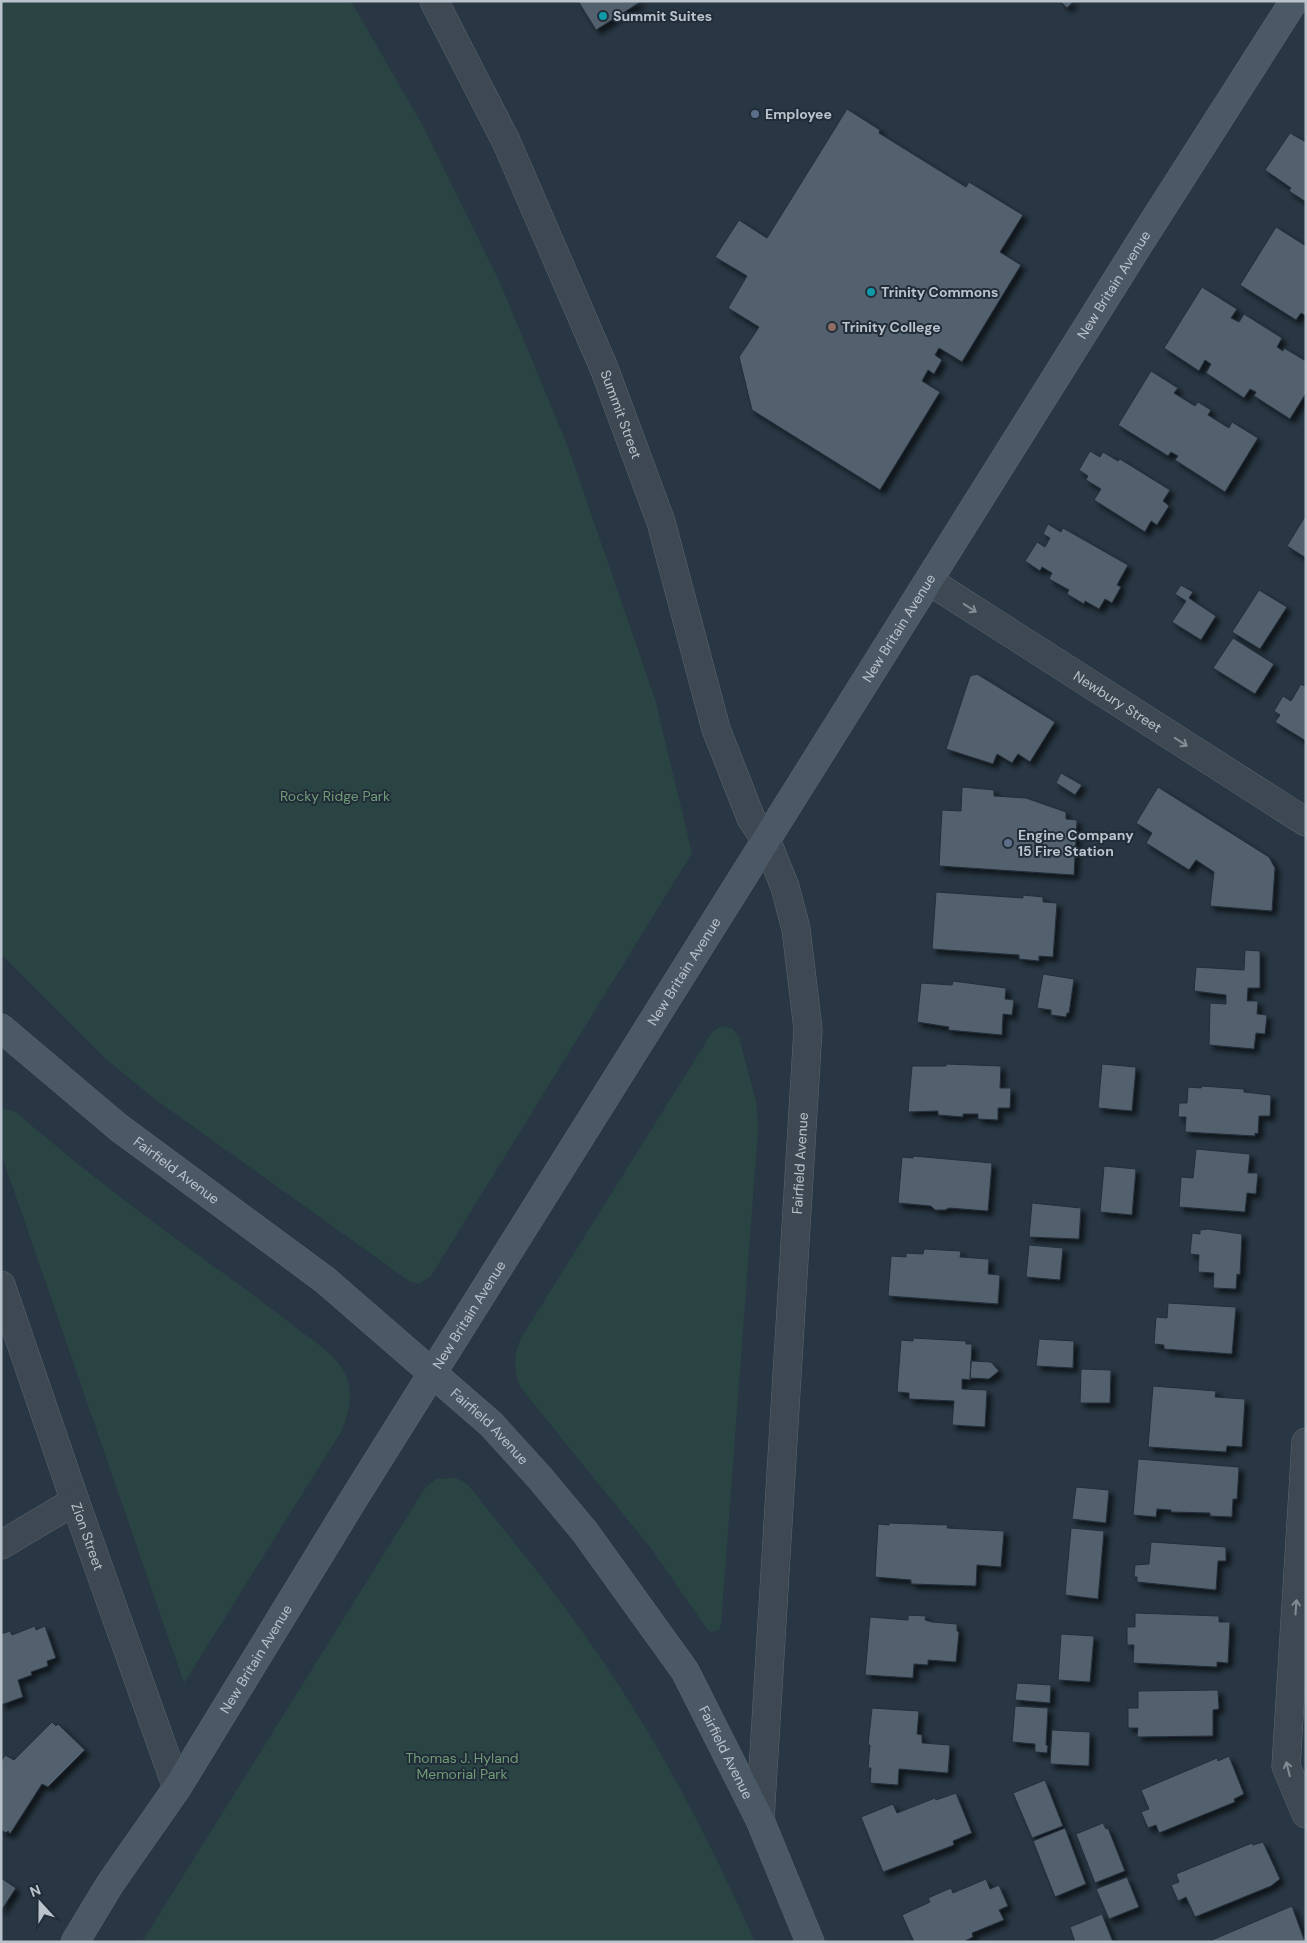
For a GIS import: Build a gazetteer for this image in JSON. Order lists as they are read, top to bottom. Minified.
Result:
{"streets":{"main road":["New Britain Avenue","Fairfield Avenue"],"street":["Summit Street","Newbury Street","Zion Street"]},"crossings":[["New Britain Avenue","Summit Street"],["New Britain Avenue","Newbury Street"],["New Britain Avenue","Fairfield Avenue"],["New Britain Avenue","Zion Street"],["Summit Street","Fairfield Avenue"]],"one_way":["Newbury Street"],"parks":["Rocky Ridge Park","Thomas J. Hyland Memorial Park"],"places":["Summit Suites","Employee","Trinity Commons","Trinity College","Engine Company 15 Fire Station"],"north":"top"}
